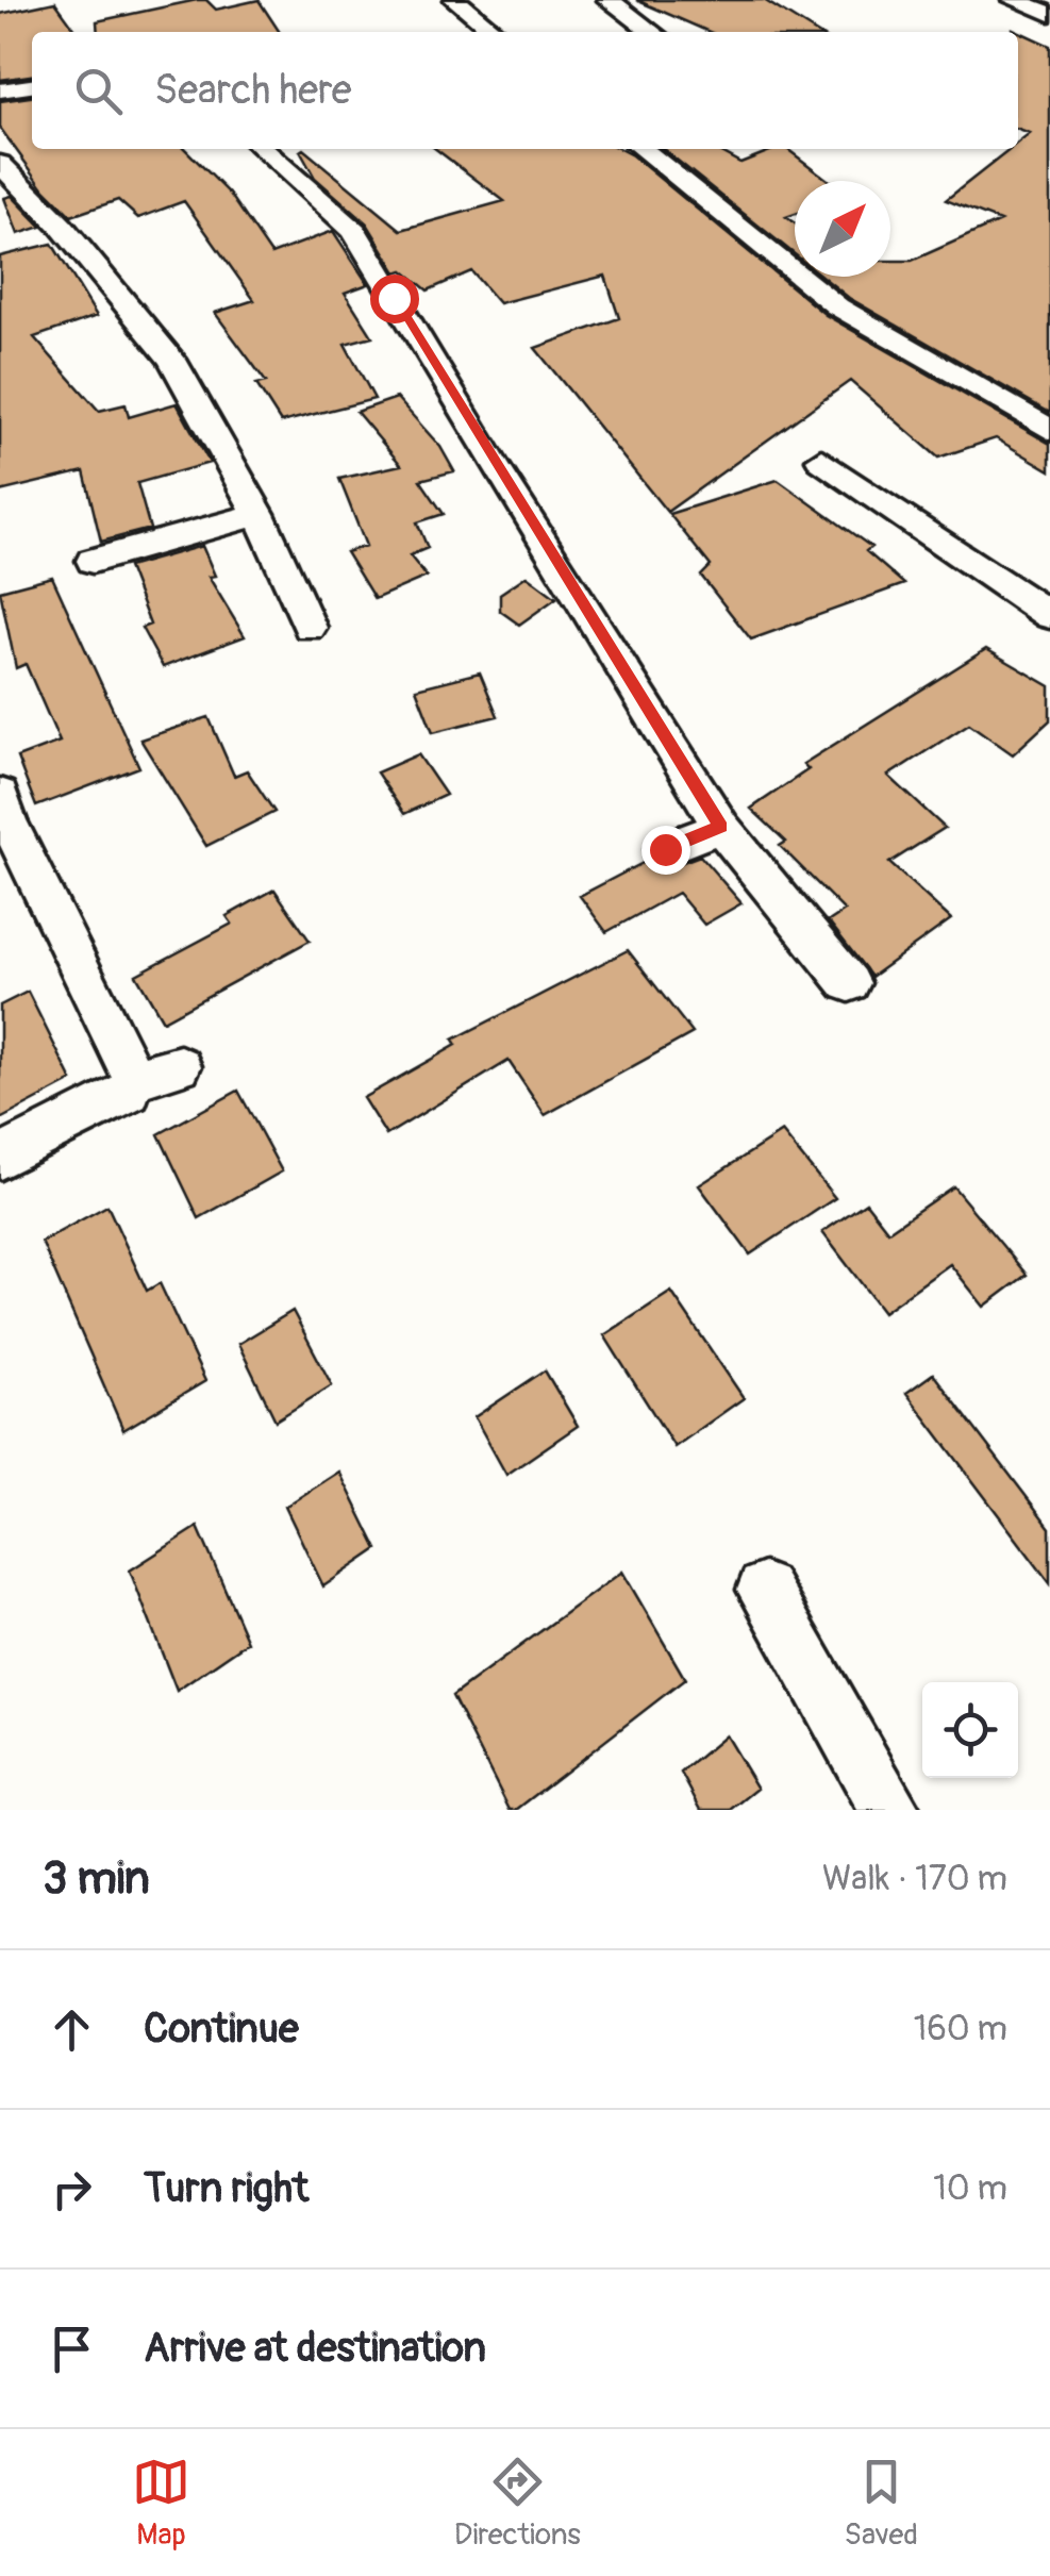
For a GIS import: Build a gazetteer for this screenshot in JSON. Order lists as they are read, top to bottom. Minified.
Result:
{"north":"top right","page":{"search":"Search here","heading":["3 min","Walk · 170 m"],"list":[["Continue","160 m"],["Turn right","10 m"],"Arrive at destination"],"nav":["Map","Directions","Saved"]}}
